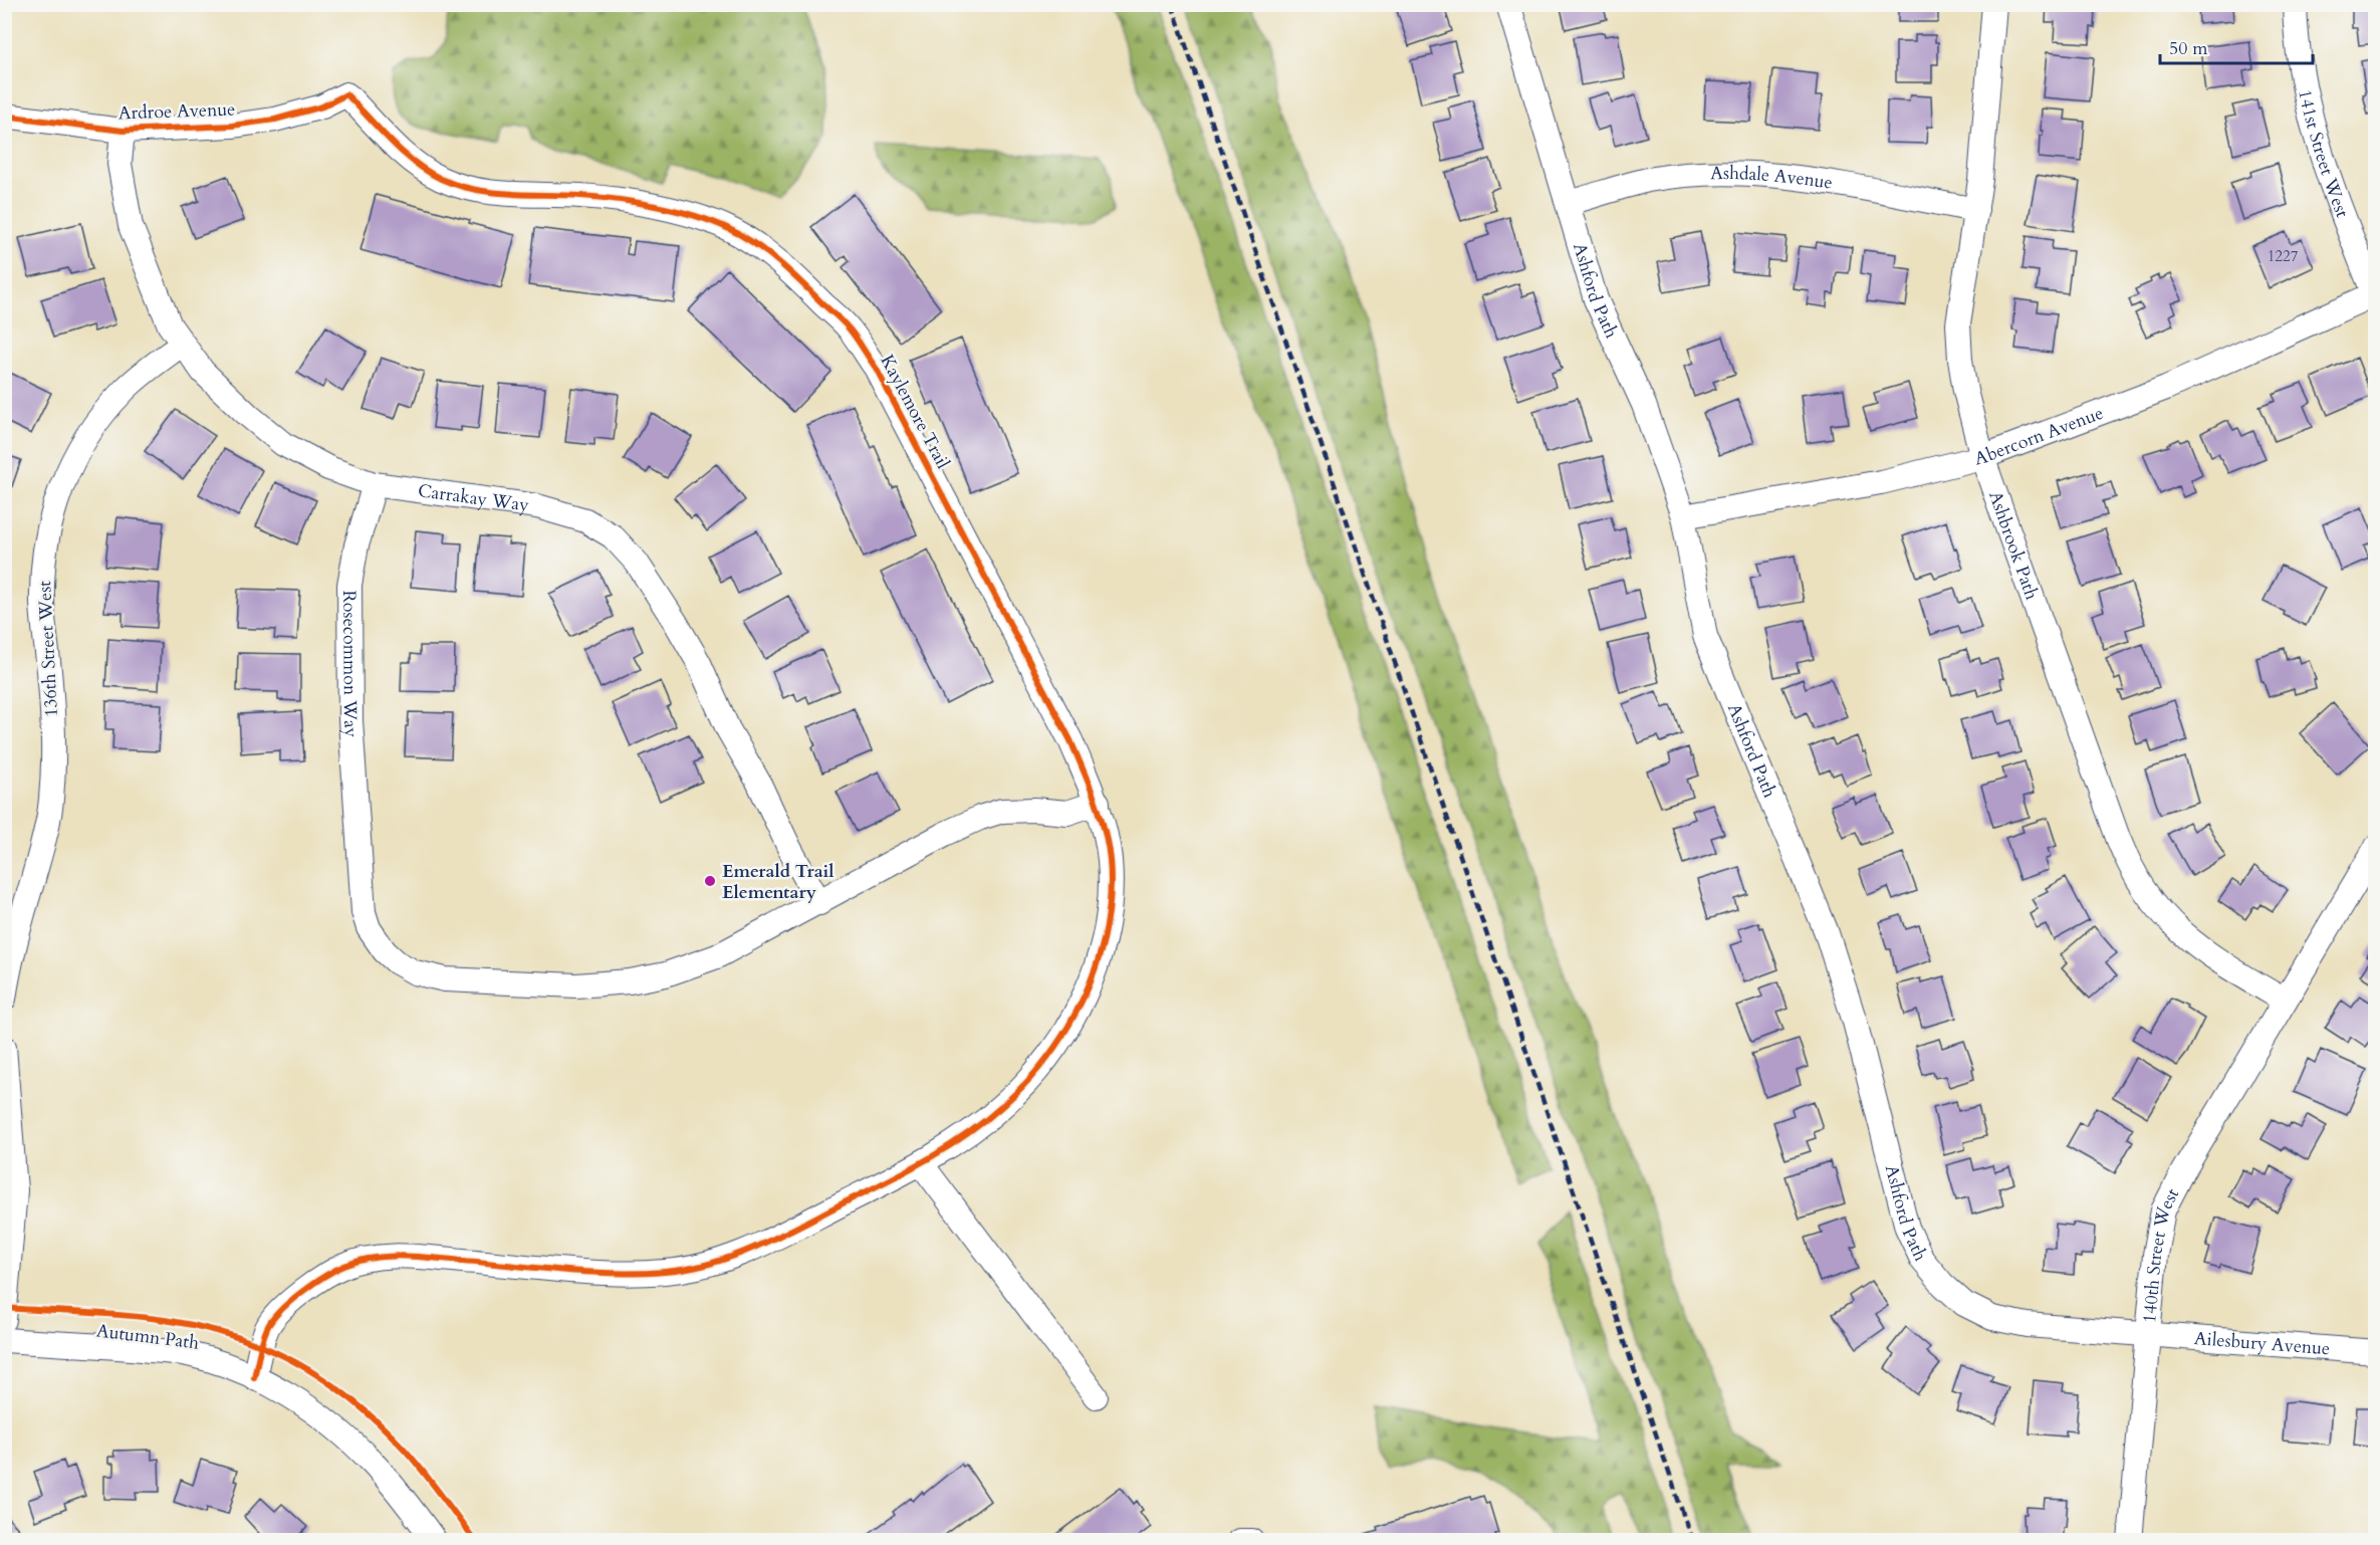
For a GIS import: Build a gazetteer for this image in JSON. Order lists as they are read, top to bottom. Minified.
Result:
{"streets":{"street":["Ardroe Avenue","141st Street West","Ashdale Avenue","Ashford Path","Kaylemore Trail","Abercorn Avenue","Carrakay Way","Ashbrook Path","136th Street West","Rosecommon Way","140th Street West","Autumn Path","Ailesbury Avenue"]},"crossings":[["Ardroe Avenue","Kaylemore Trail"],["Ardroe Avenue","Carrakay Way"],["141st Street West","Abercorn Avenue"],["Ashdale Avenue","Ashford Path"],["Ashdale Avenue","Ashbrook Path"],["Ashford Path","Abercorn Avenue"],["Ashford Path","140th Street West"],["Ashford Path","Ailesbury Avenue"],["Kaylemore Trail","Rosecommon Way"],["Kaylemore Trail","Autumn Path"],["Abercorn Avenue","Ashbrook Path"],["Carrakay Way","136th Street West"],["Carrakay Way","Rosecommon Way"],["Ashbrook Path","140th Street West"],["140th Street West","Ailesbury Avenue"]],"places":["Emerald Trail Elementary"],"house_numbers":["1227"],"scale_bar":"50 m"}
